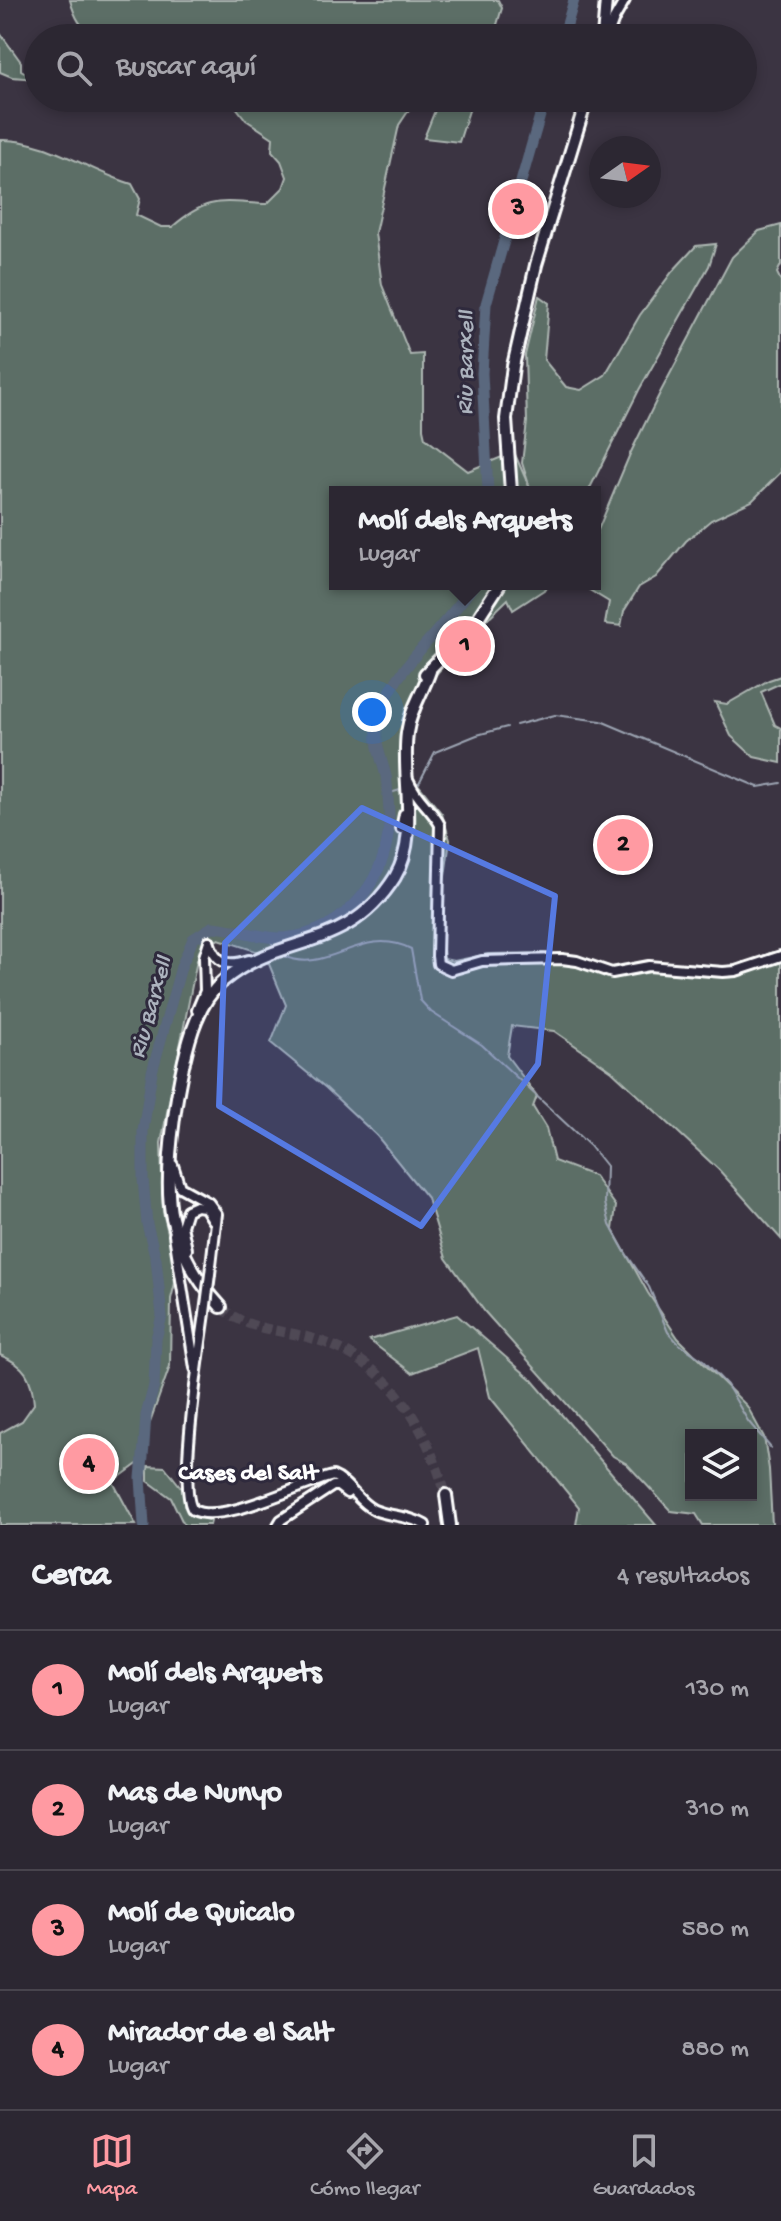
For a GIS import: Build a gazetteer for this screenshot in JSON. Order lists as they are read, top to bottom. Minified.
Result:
{"districts":["Cases del Salt"],"water":["Riu Barxell"],"north":"right","page":{"search":"Buscar aquí","pins":["3","1","2","4"],"popup":["Molí dels Arquets","Lugar"],"heading":["Cerca","4 resultados"],"list":[{"mark":"1","name":"Molí dels Arquets","note":"Lugar","value":"130 m"},{"mark":"2","name":"Mas de Nunyo","note":"Lugar","value":"310 m"},{"mark":"3","name":"Molí de Quicalo","note":"Lugar","value":"580 m"},{"mark":"4","name":"Mirador de el Salt","note":"Lugar","value":"880 m"}],"nav":["Mapa","Cómo llegar","Guardados"]}}
